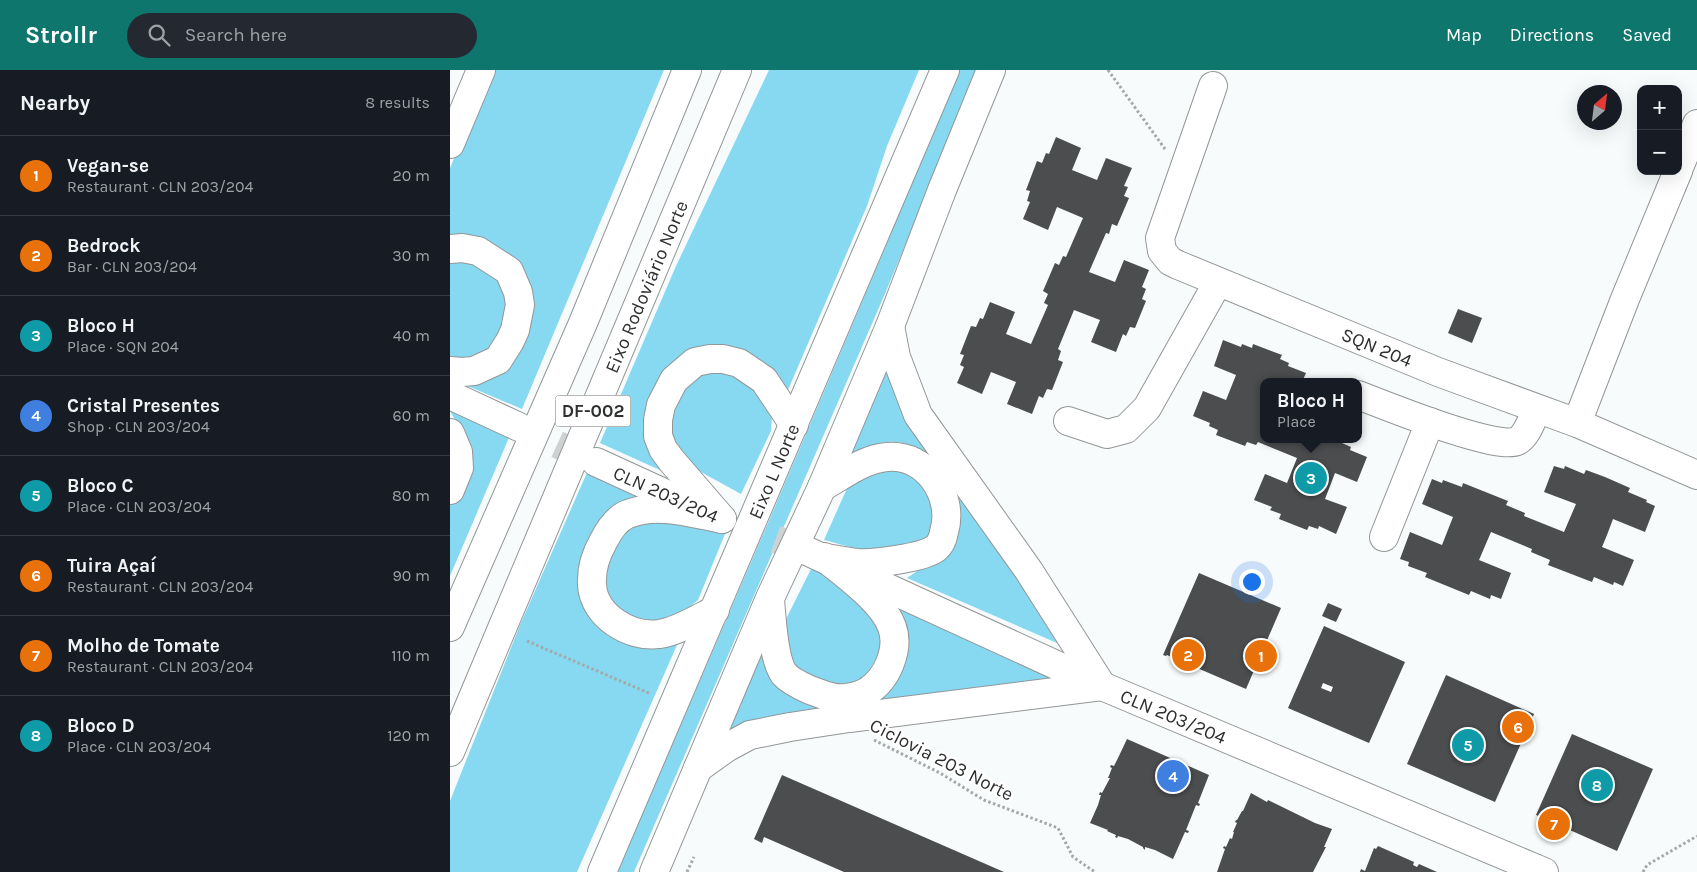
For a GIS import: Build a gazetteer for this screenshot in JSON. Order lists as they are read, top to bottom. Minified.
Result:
{"streets":{"main road":["Eixo Rodoviário Norte","SQN 204","DF-002","Eixo L Norte","CLN 203/204"],"path":["Ciclovia 203 Norte"]},"north":"top right","page":{"header":"Strollr","search":"Search here","nav":["Map","Directions","Saved"],"heading":["Nearby","8 results"],"map_buttons":["+","−"],"list":[{"mark":"1","name":"Vegan-se","note":"Restaurant · CLN 203/204","value":"20 m"},{"mark":"2","name":"Bedrock","note":"Bar · CLN 203/204","value":"30 m"},{"mark":"3","name":"Bloco H","note":"Place · SQN 204","value":"40 m"},{"mark":"4","name":"Cristal Presentes","note":"Shop · CLN 203/204","value":"60 m"},{"mark":"5","name":"Bloco C","note":"Place · CLN 203/204","value":"80 m"},{"mark":"6","name":"Tuira Açaí","note":"Restaurant · CLN 203/204","value":"90 m"},{"mark":"7","name":"Molho de Tomate","note":"Restaurant · CLN 203/204","value":"110 m"},{"mark":"8","name":"Bloco D","note":"Place · CLN 203/204","value":"120 m"}],"popup":["Bloco H","Place"],"pins":["3","2","1","6","5","4","8","7"]}}
